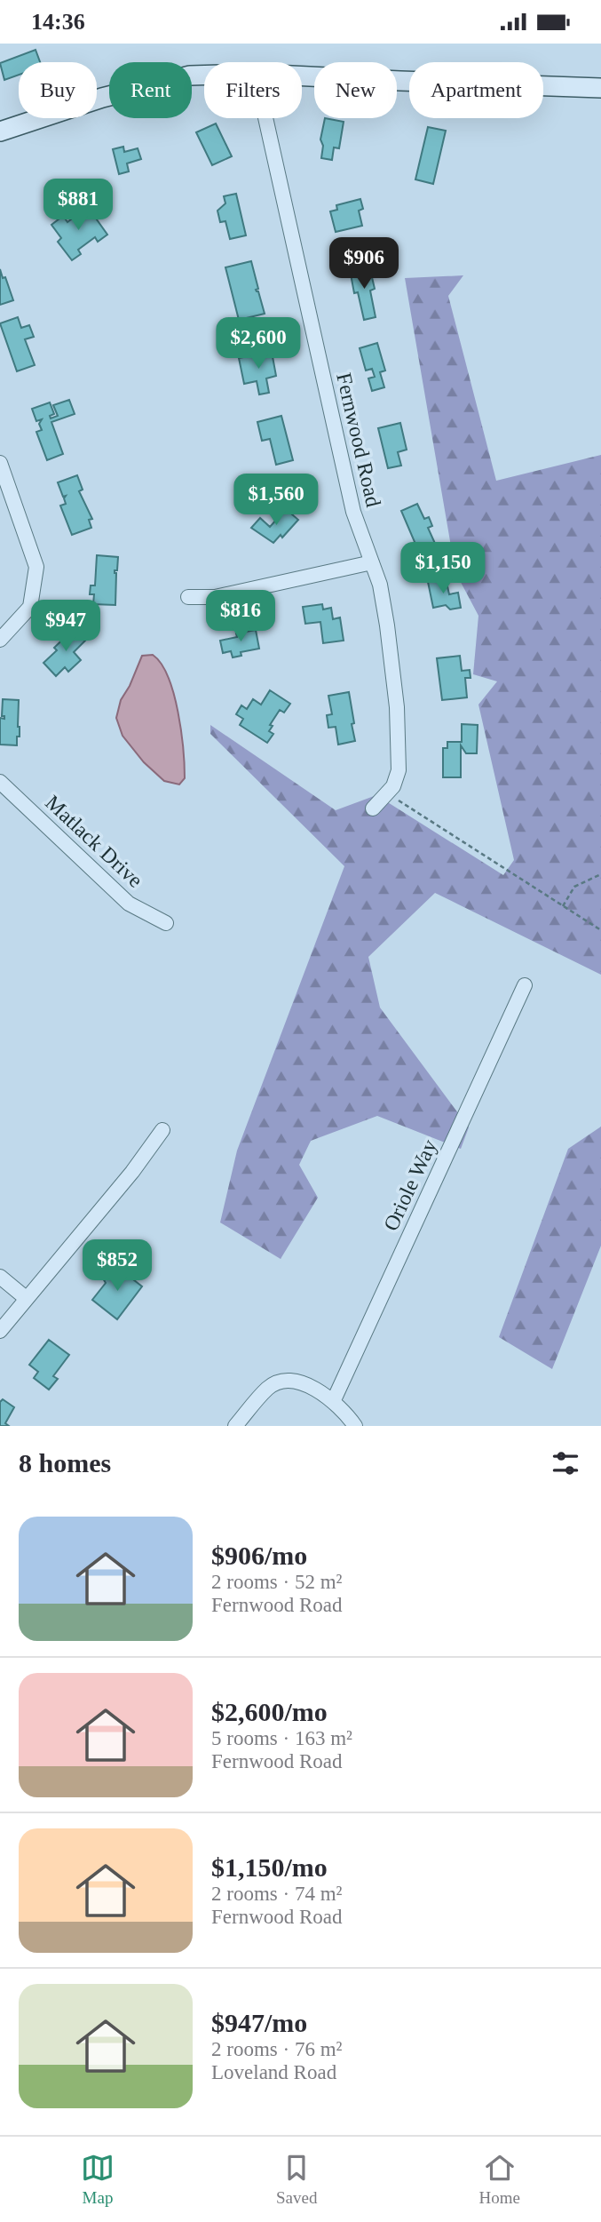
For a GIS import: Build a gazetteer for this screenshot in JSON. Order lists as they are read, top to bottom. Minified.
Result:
{"streets":{"street":["Fernwood Road","Matlack Drive","Oriole Way"]},"page":{"status":"14:36","chip":["Buy","Rent","Filters","New","Apartment"],"price":["$881","$906","$2,600","$1,560","$1,150","$816","$947","$852"],"heading":"8 homes","list":[{"name":"$906/mo","note":"2 rooms · 52 m² · Fernwood Road"},{"name":"$2,600/mo","note":"5 rooms · 163 m² · Fernwood Road"},{"name":"$1,150/mo","note":"2 rooms · 74 m² · Fernwood Road"},{"name":"$947/mo","note":"2 rooms · 76 m² · Loveland Road"}],"tabs":["Map","Saved","Home"]}}
